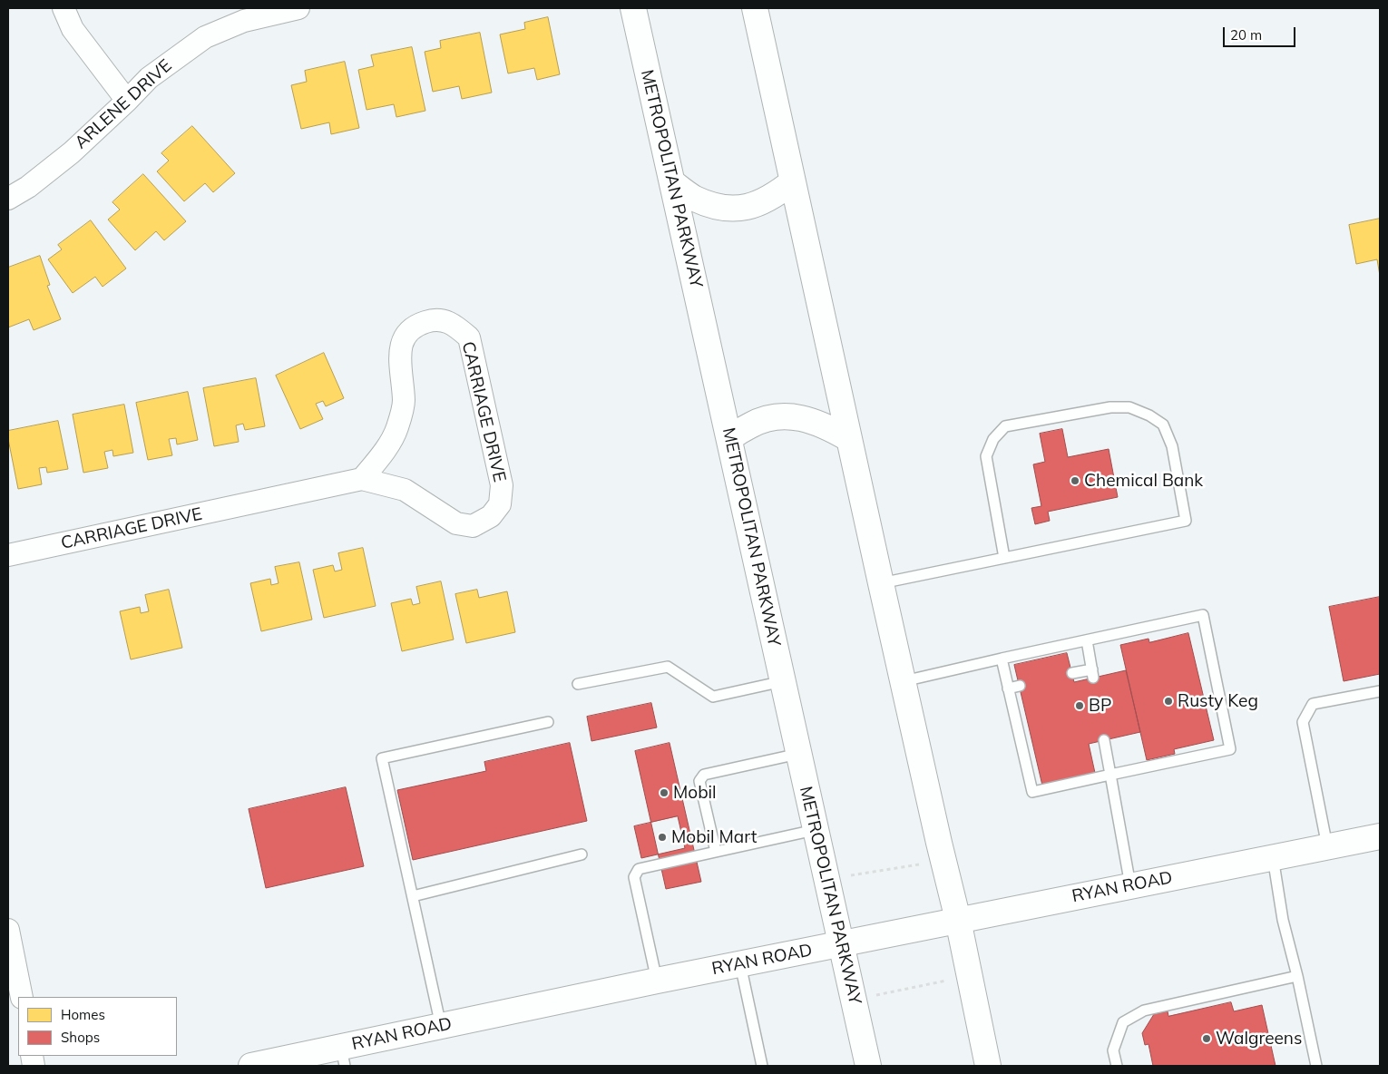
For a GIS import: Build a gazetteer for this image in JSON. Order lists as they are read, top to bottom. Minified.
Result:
{"streets":{"main road":["METROPOLITAN PARKWAY","RYAN ROAD"],"street":["ARLENE DRIVE","CARRIAGE DRIVE"]},"crossings":[["METROPOLITAN PARKWAY","RYAN ROAD"]],"places":["Chemical Bank","Rusty Keg","BP","Mobil","Mobil Mart","Walgreens"],"legend":["Homes","Shops"],"scale_bar":"20 m"}
